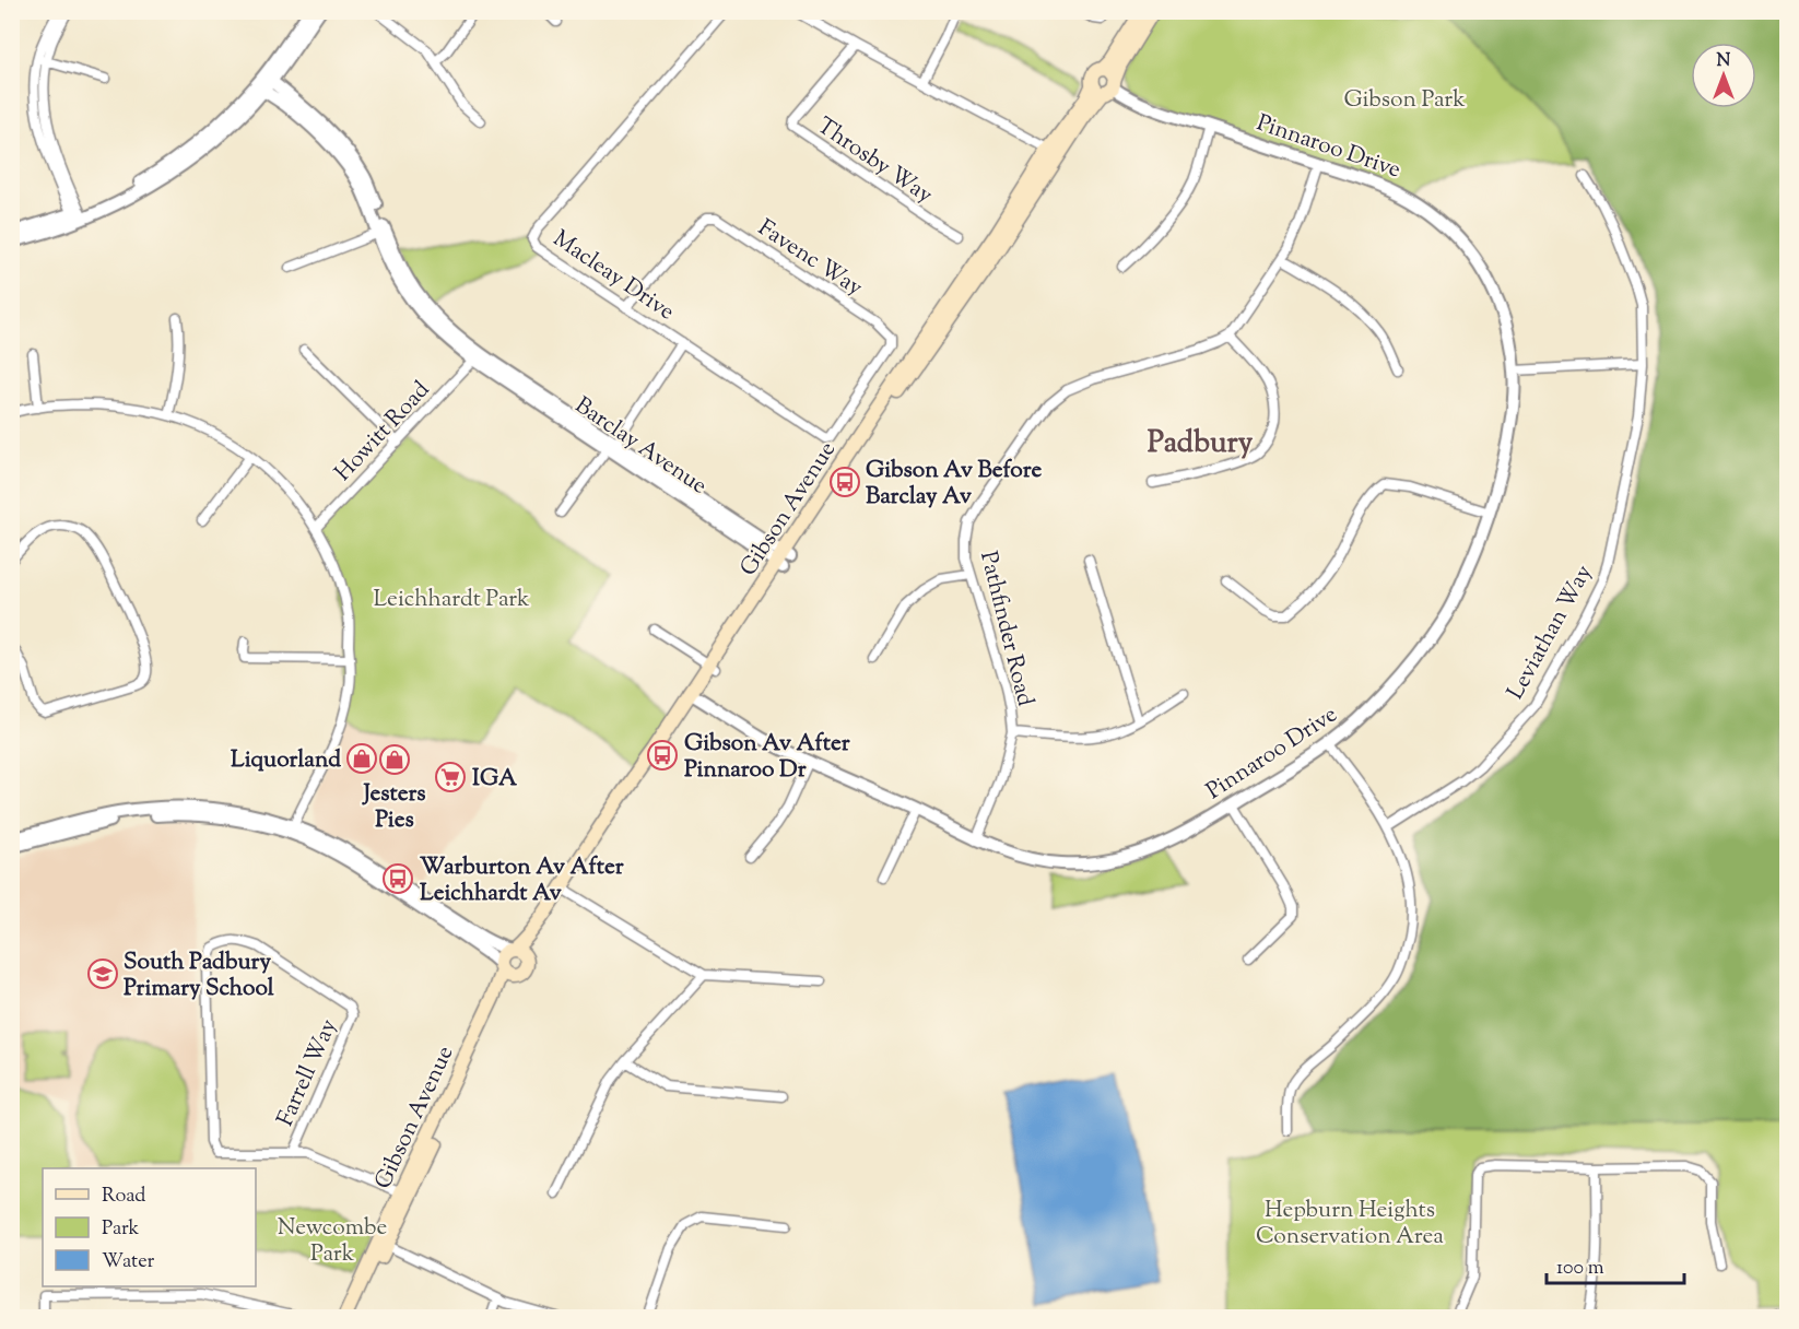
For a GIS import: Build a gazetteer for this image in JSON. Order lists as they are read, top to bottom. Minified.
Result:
{"streets":{"main road":["Gibson Avenue"],"street":["Pinnaroo Drive","Throsby Way","Favenc Way","Macleay Drive","Howitt Road","Barclay Avenue","Pathfinder Road","Leviathan Way","Farrell Way"]},"crossings":[["Pinnaroo Drive","Gibson Avenue"],["Pinnaroo Drive","Pathfinder Road"],["Favenc Way","Macleay Drive"],["Howitt Road","Barclay Avenue"],["Barclay Avenue","Gibson Avenue"]],"districts":["Padbury"],"parks":["Gibson Park","Leichhardt Park","Hepburn Heights Conservation Area","Newcombe Park"],"places":{"bus stop":["Gibson Av Before Barclay Av","Gibson Av After Pinnaroo Dr","Warburton Av After Leichhardt Av"],"shop":["Liquorland","Jesters Pies"],"supermarket":["IGA"],"school or university":["South Padbury Primary School"]},"legend":["Road","Park","Water"],"scale_bar":"100 m","north":"top"}
